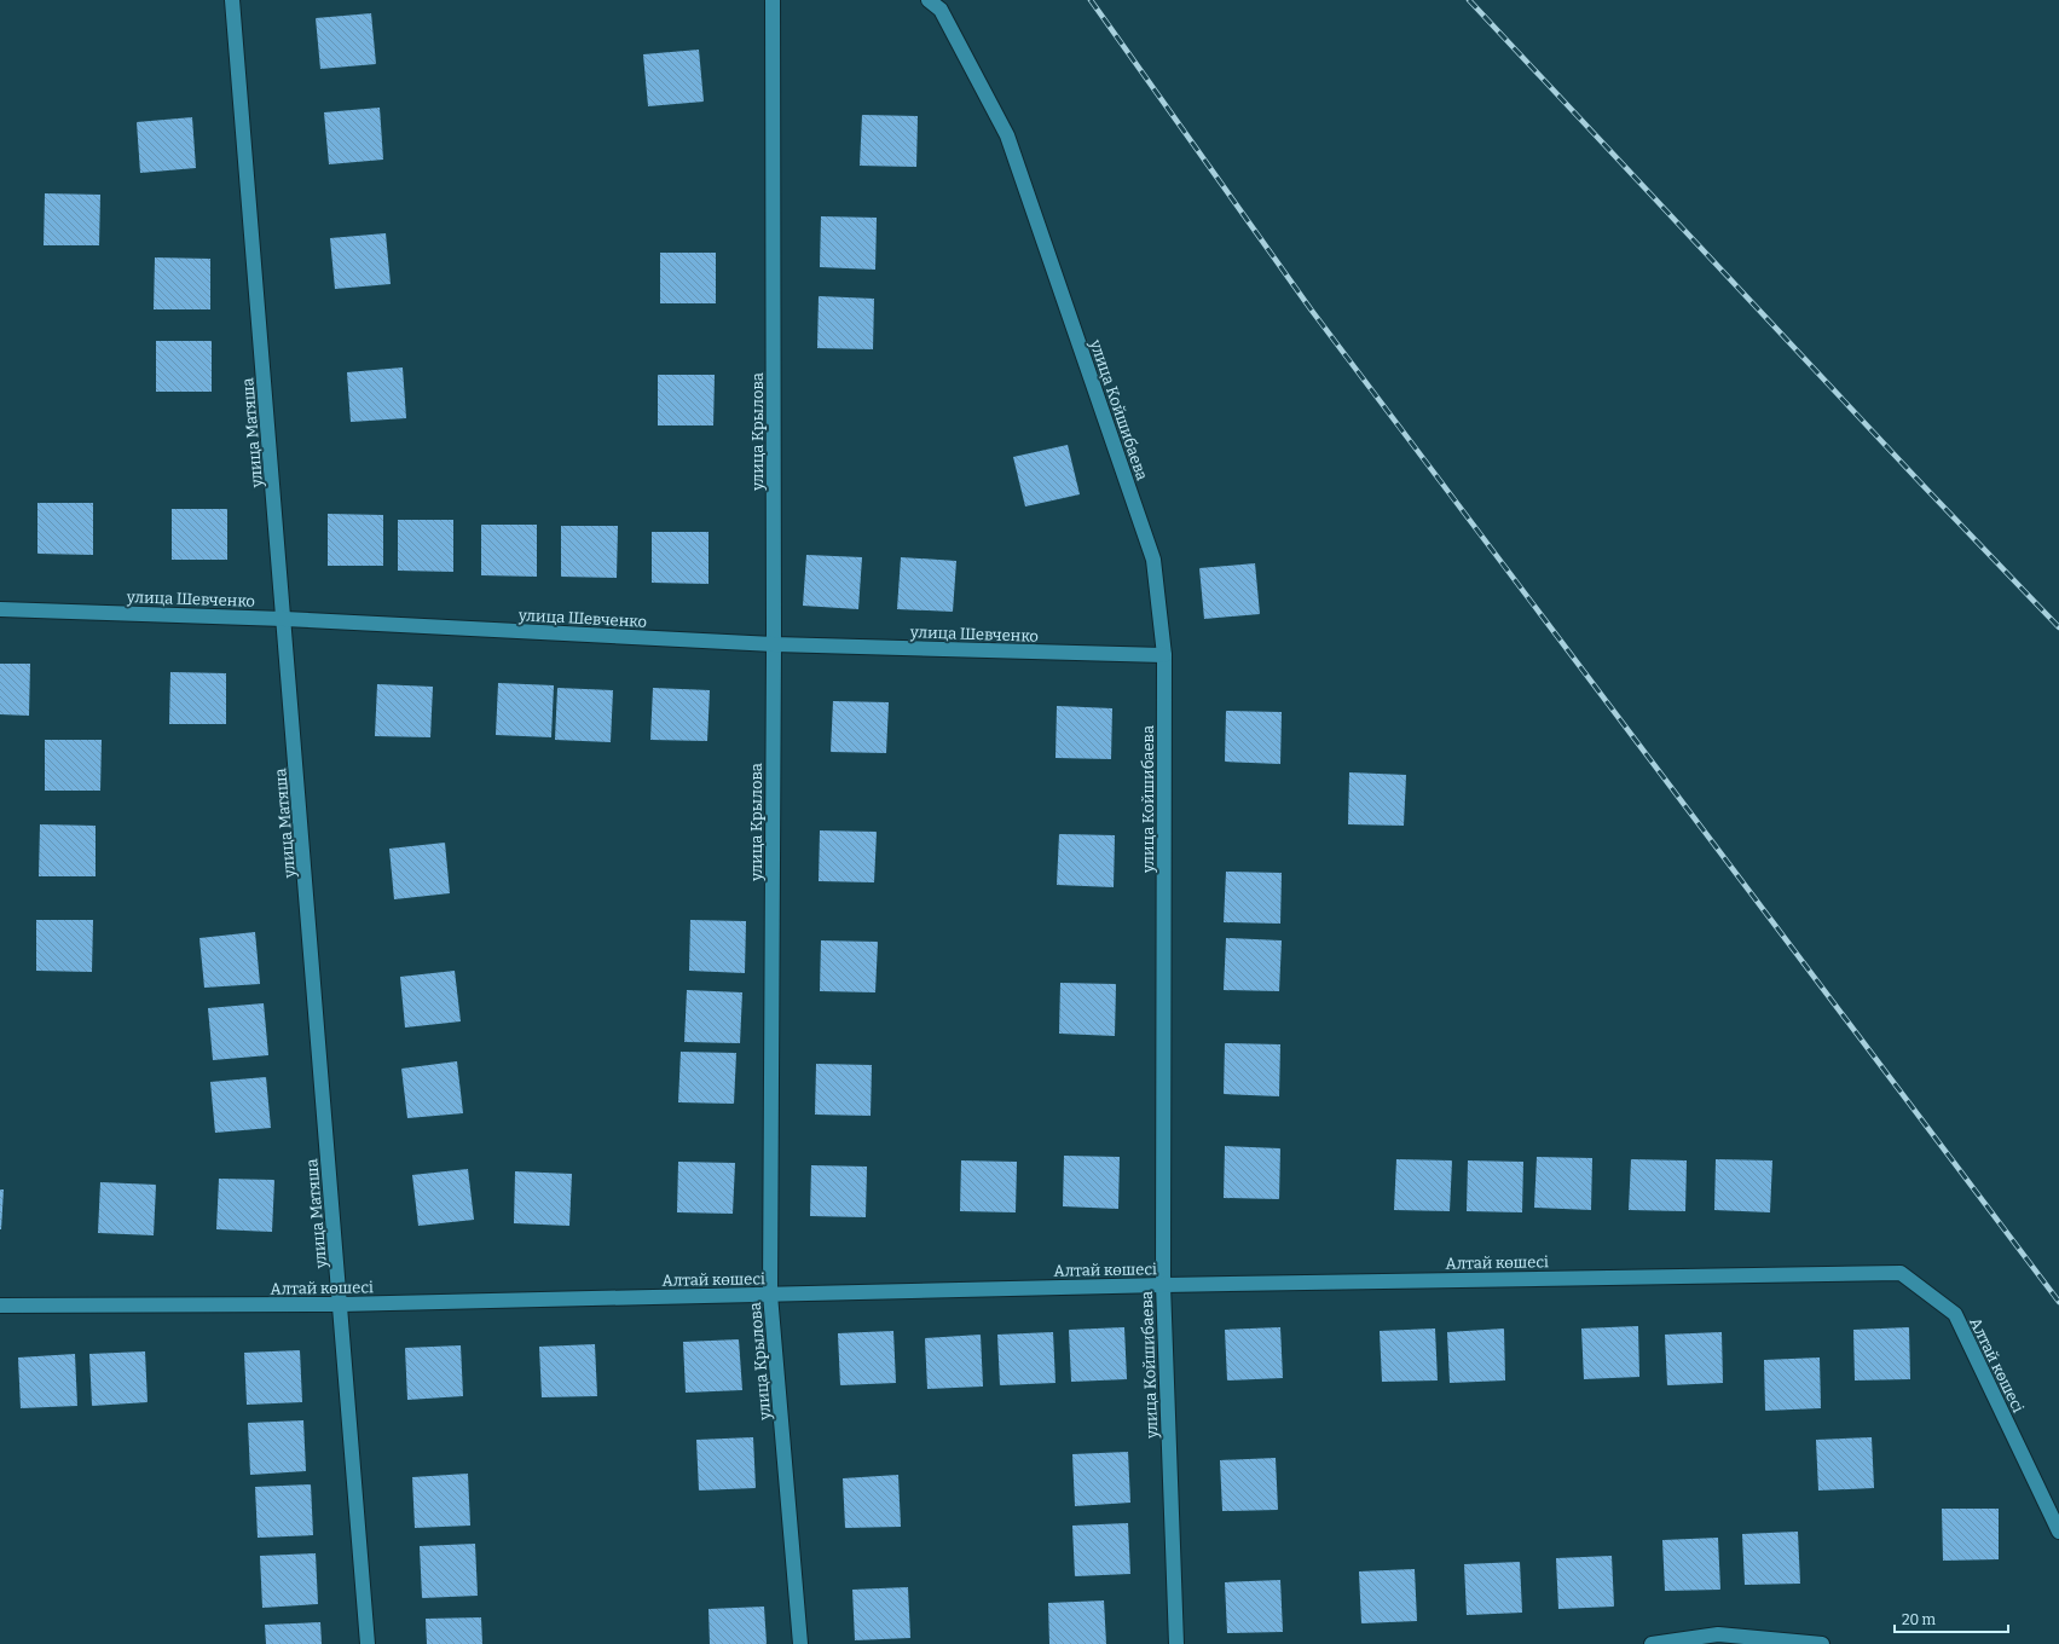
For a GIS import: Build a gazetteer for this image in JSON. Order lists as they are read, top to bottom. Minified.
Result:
{"streets":{"street":["улица Койшибаева","улица Крылова","улица Матяша","улица Шевченко","Алтай көшесі"]},"crossings":[["улица Койшибаева","улица Шевченко"],["улица Койшибаева","Алтай көшесі"],["улица Крылова","улица Шевченко"],["улица Крылова","Алтай көшесі"],["улица Матяша","улица Шевченко"],["улица Матяша","Алтай көшесі"]],"scale_bar":"20 m"}
